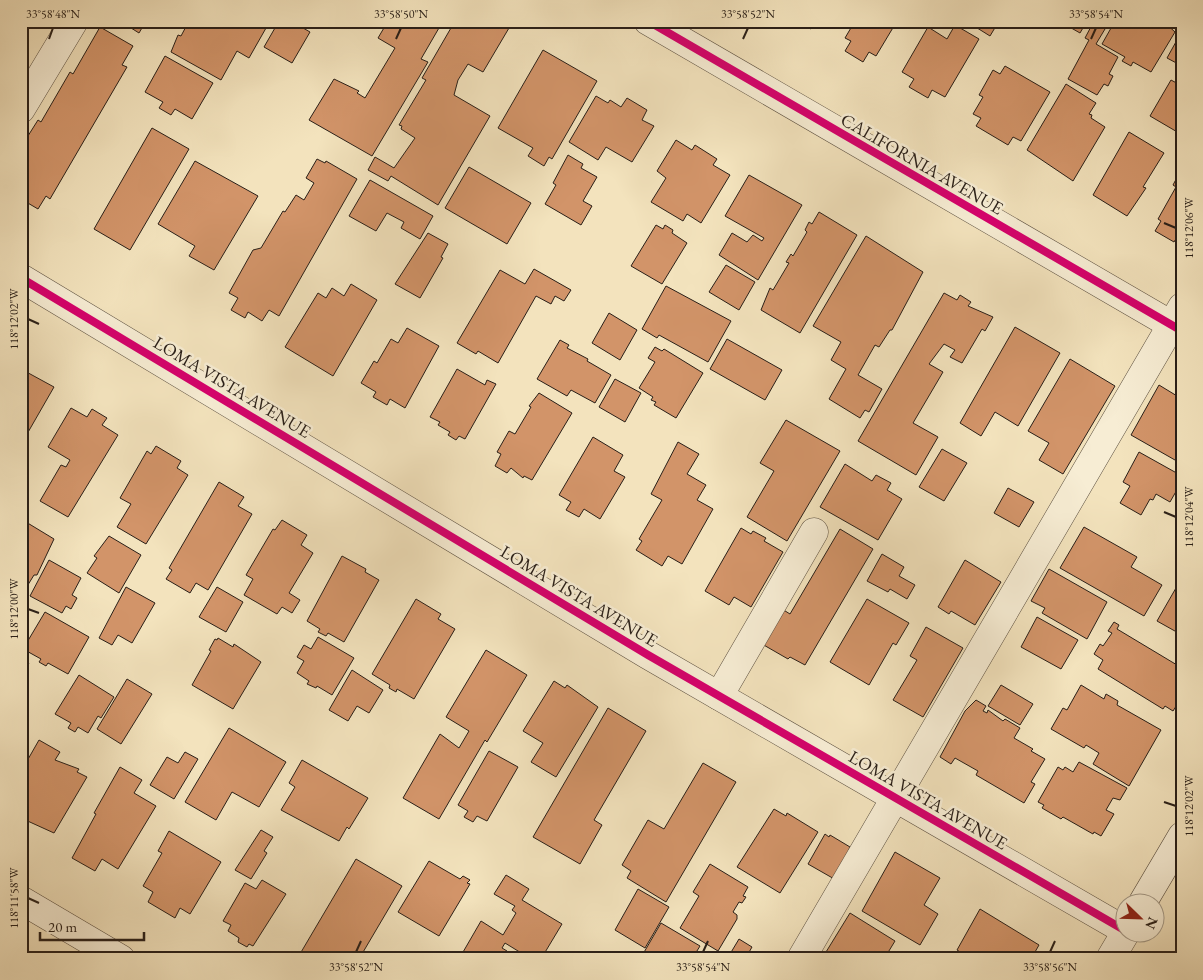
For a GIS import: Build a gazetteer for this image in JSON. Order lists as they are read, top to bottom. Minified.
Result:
{"streets":{"street":["CALIFORNIA AVENUE","LOMA VISTA AVENUE"]},"scale_bar":"20 m","north":"bottom right","coordinates":["33°58'48\"N","33°58'50\"N","33°58'52\"N","33°58'54\"N","118°12'06\"W","118°12'02\"W","118°12'04\"W","118°12'00\"W","118°11'58\"W","33°58'56\"N"]}
